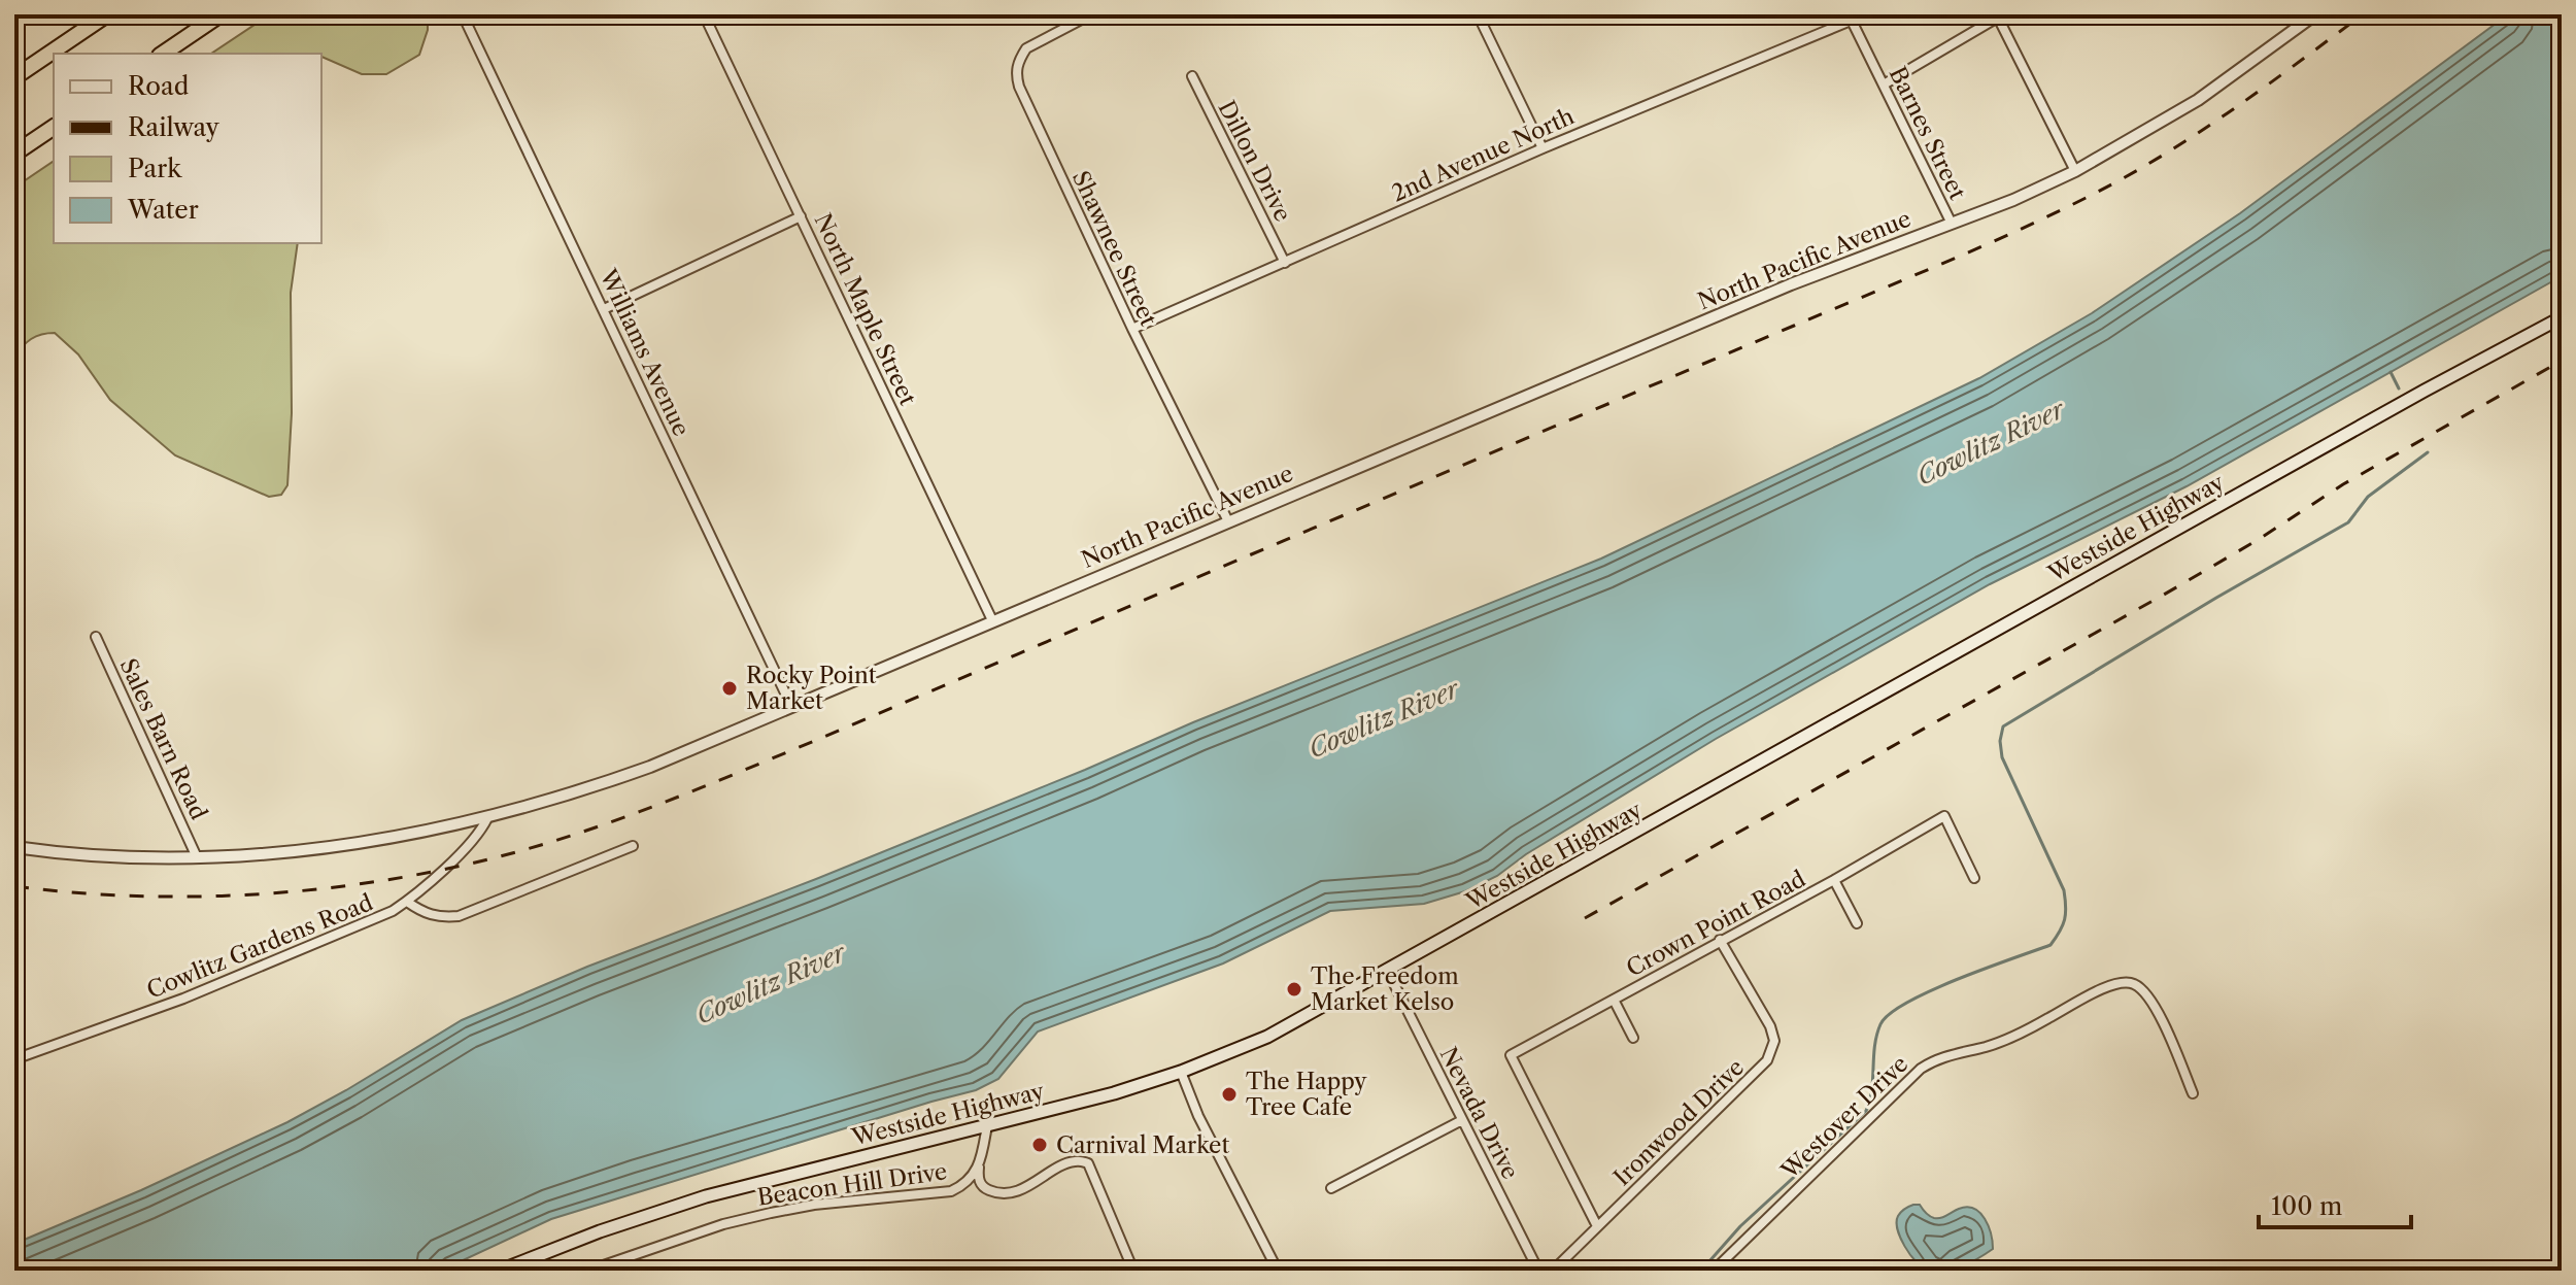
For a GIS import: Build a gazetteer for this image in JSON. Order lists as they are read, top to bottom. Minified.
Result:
{"streets":{"main road":["Westside Highway"],"street":["Barnes Street","2nd Avenue North","Dillon Drive","Shawnee Street","North Pacific Avenue","North Maple Street","Williams Avenue","Sales Barn Road","Crown Point Road","Cowlitz Gardens Road","Nevada Drive","Westover Drive","Ironwood Drive","Beacon Hill Drive"]},"crossings":[["Barnes Street","2nd Avenue North"],["Barnes Street","North Pacific Avenue"],["2nd Avenue North","Dillon Drive"],["2nd Avenue North","Shawnee Street"],["Shawnee Street","North Pacific Avenue"],["North Pacific Avenue","North Maple Street"],["North Pacific Avenue","Williams Avenue"],["North Pacific Avenue","Sales Barn Road"],["North Pacific Avenue","Cowlitz Gardens Road"],["Westside Highway","Nevada Drive"],["Westside Highway","Beacon Hill Drive"],["Crown Point Road","Ironwood Drive"]],"water":["Cowlitz River"],"places":["Rocky Point Market","The Freedom Market Kelso","The Happy Tree Cafe","Carnival Market"],"legend":["Road","Railway","Park","Water"],"scale_bar":"100 m"}
